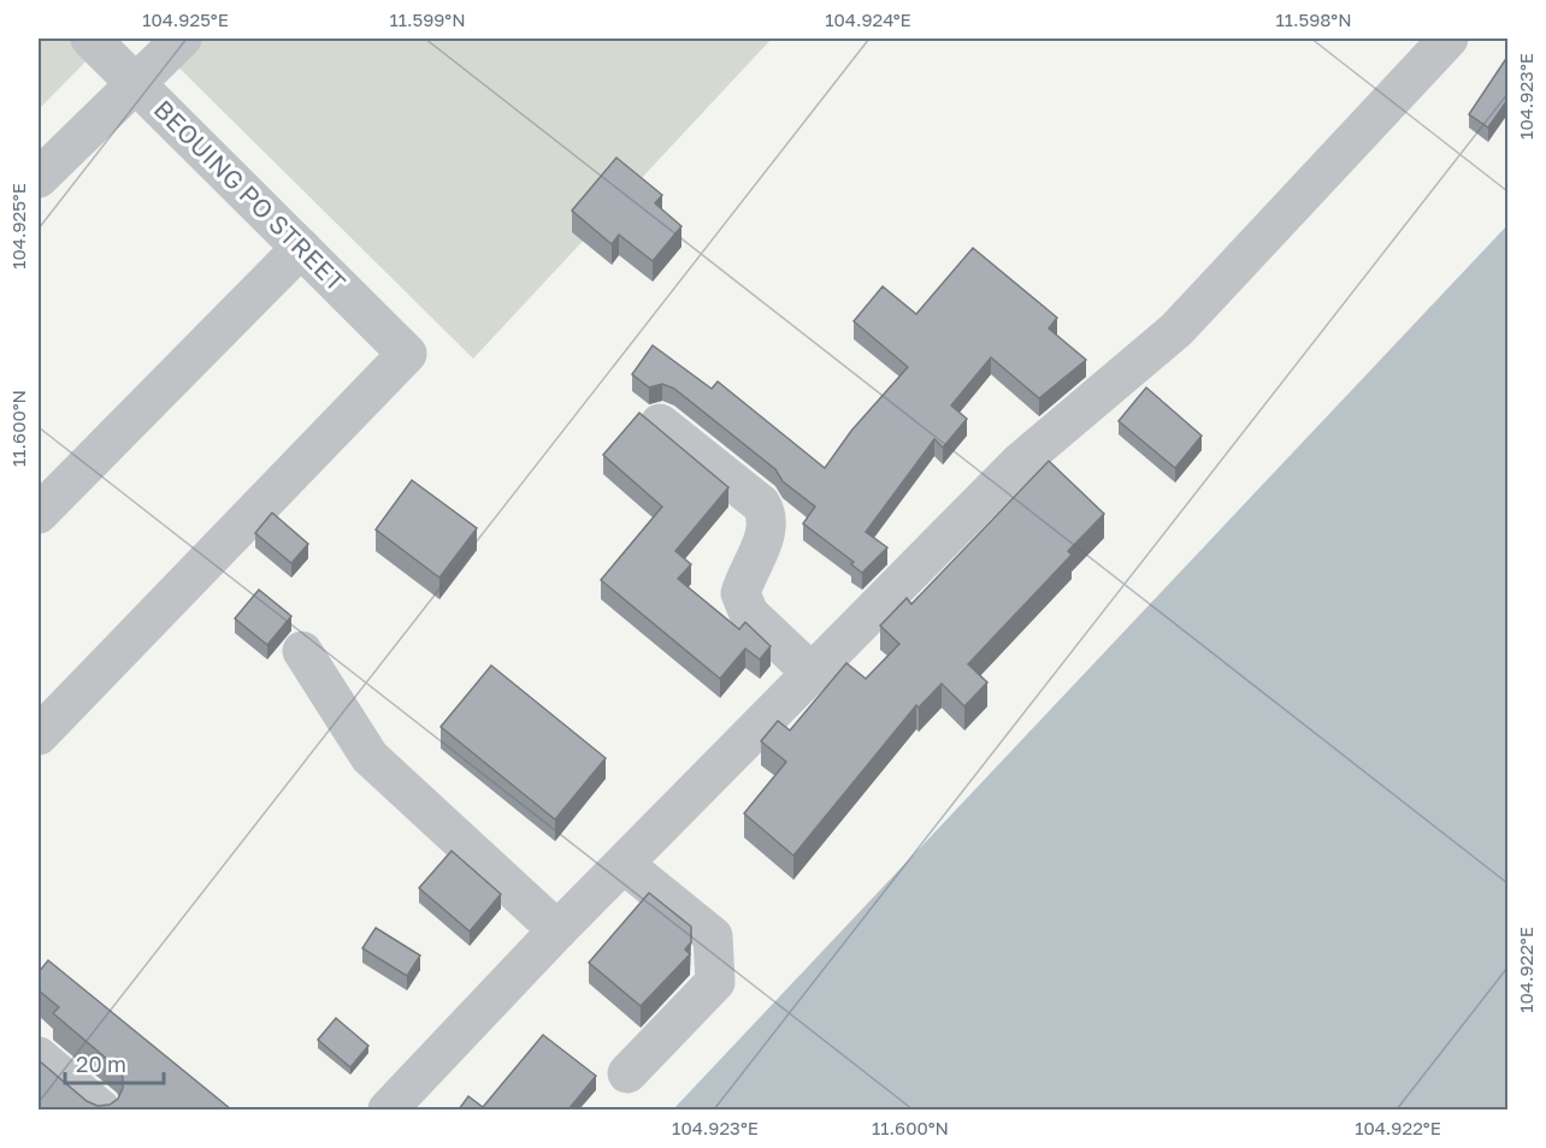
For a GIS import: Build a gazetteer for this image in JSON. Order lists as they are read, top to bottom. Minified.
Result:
{"streets":{"street":["BEOUING PO STREET"]},"scale_bar":"20 m","coordinates":["104.925°E","11.599°N","104.924°E","11.598°N","104.923°E","11.600°N","104.922°E"]}
